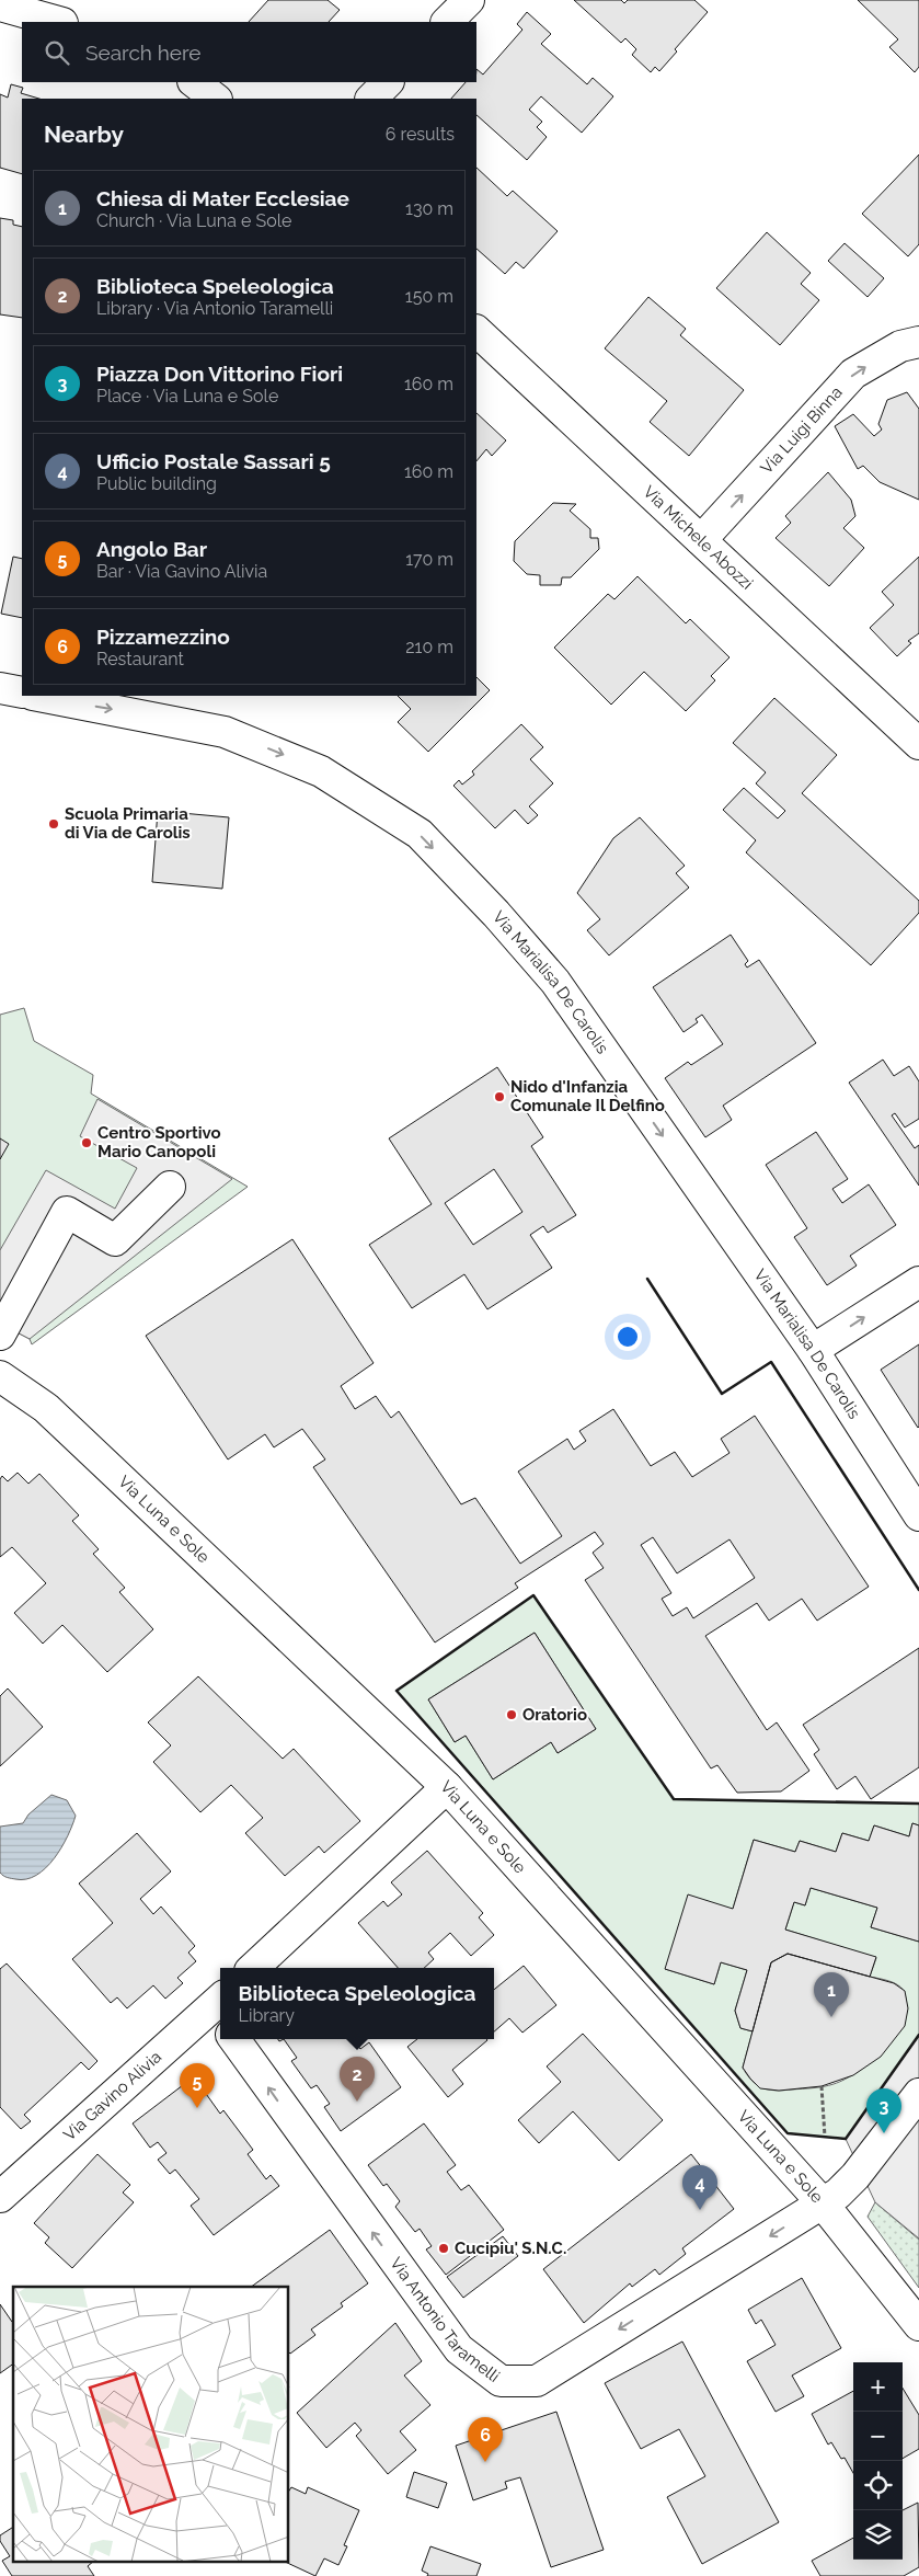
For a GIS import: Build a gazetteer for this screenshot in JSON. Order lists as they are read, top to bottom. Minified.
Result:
{"streets":{"street":["Via Luigi Binna","Via Michele Abozzi","Via Marialisa De Carolis","Via Luna e Sole","Via Gavino Alivia","Via Antonio Taramelli"]},"crossings":[["Via Luigi Binna","Via Michele Abozzi"],["Via Luna e Sole","Via Antonio Taramelli"]],"one_way":["Via Luigi Binna","Via Marialisa De Carolis"],"places":["Scuola Primaria di Via de Carolis","Nido d'Infanzia Comunale Il Delfino","Centro Sportivo Mario Canopoli","Oratorio","Cucipiu' S.N.C."],"page":{"search":"Search here","heading":["Nearby","6 results"],"list":[{"mark":"1","name":"Chiesa di Mater Ecclesiae","note":"Church · Via Luna e Sole","value":"130 m"},{"mark":"2","name":"Biblioteca Speleologica","note":"Library · Via Antonio Taramelli","value":"150 m"},{"mark":"3","name":"Piazza Don Vittorino Fiori","note":"Place · Via Luna e Sole","value":"160 m"},{"mark":"4","name":"Ufficio Postale Sassari 5","note":"Public building","value":"160 m"},{"mark":"5","name":"Angolo Bar","note":"Bar · Via Gavino Alivia","value":"170 m"},{"mark":"6","name":"Pizzamezzino","note":"Restaurant","value":"210 m"}],"popup":["Biblioteca Speleologica","Library"],"pins":["1","2","5","3","4","6"],"map_buttons":["+","−"]}}
